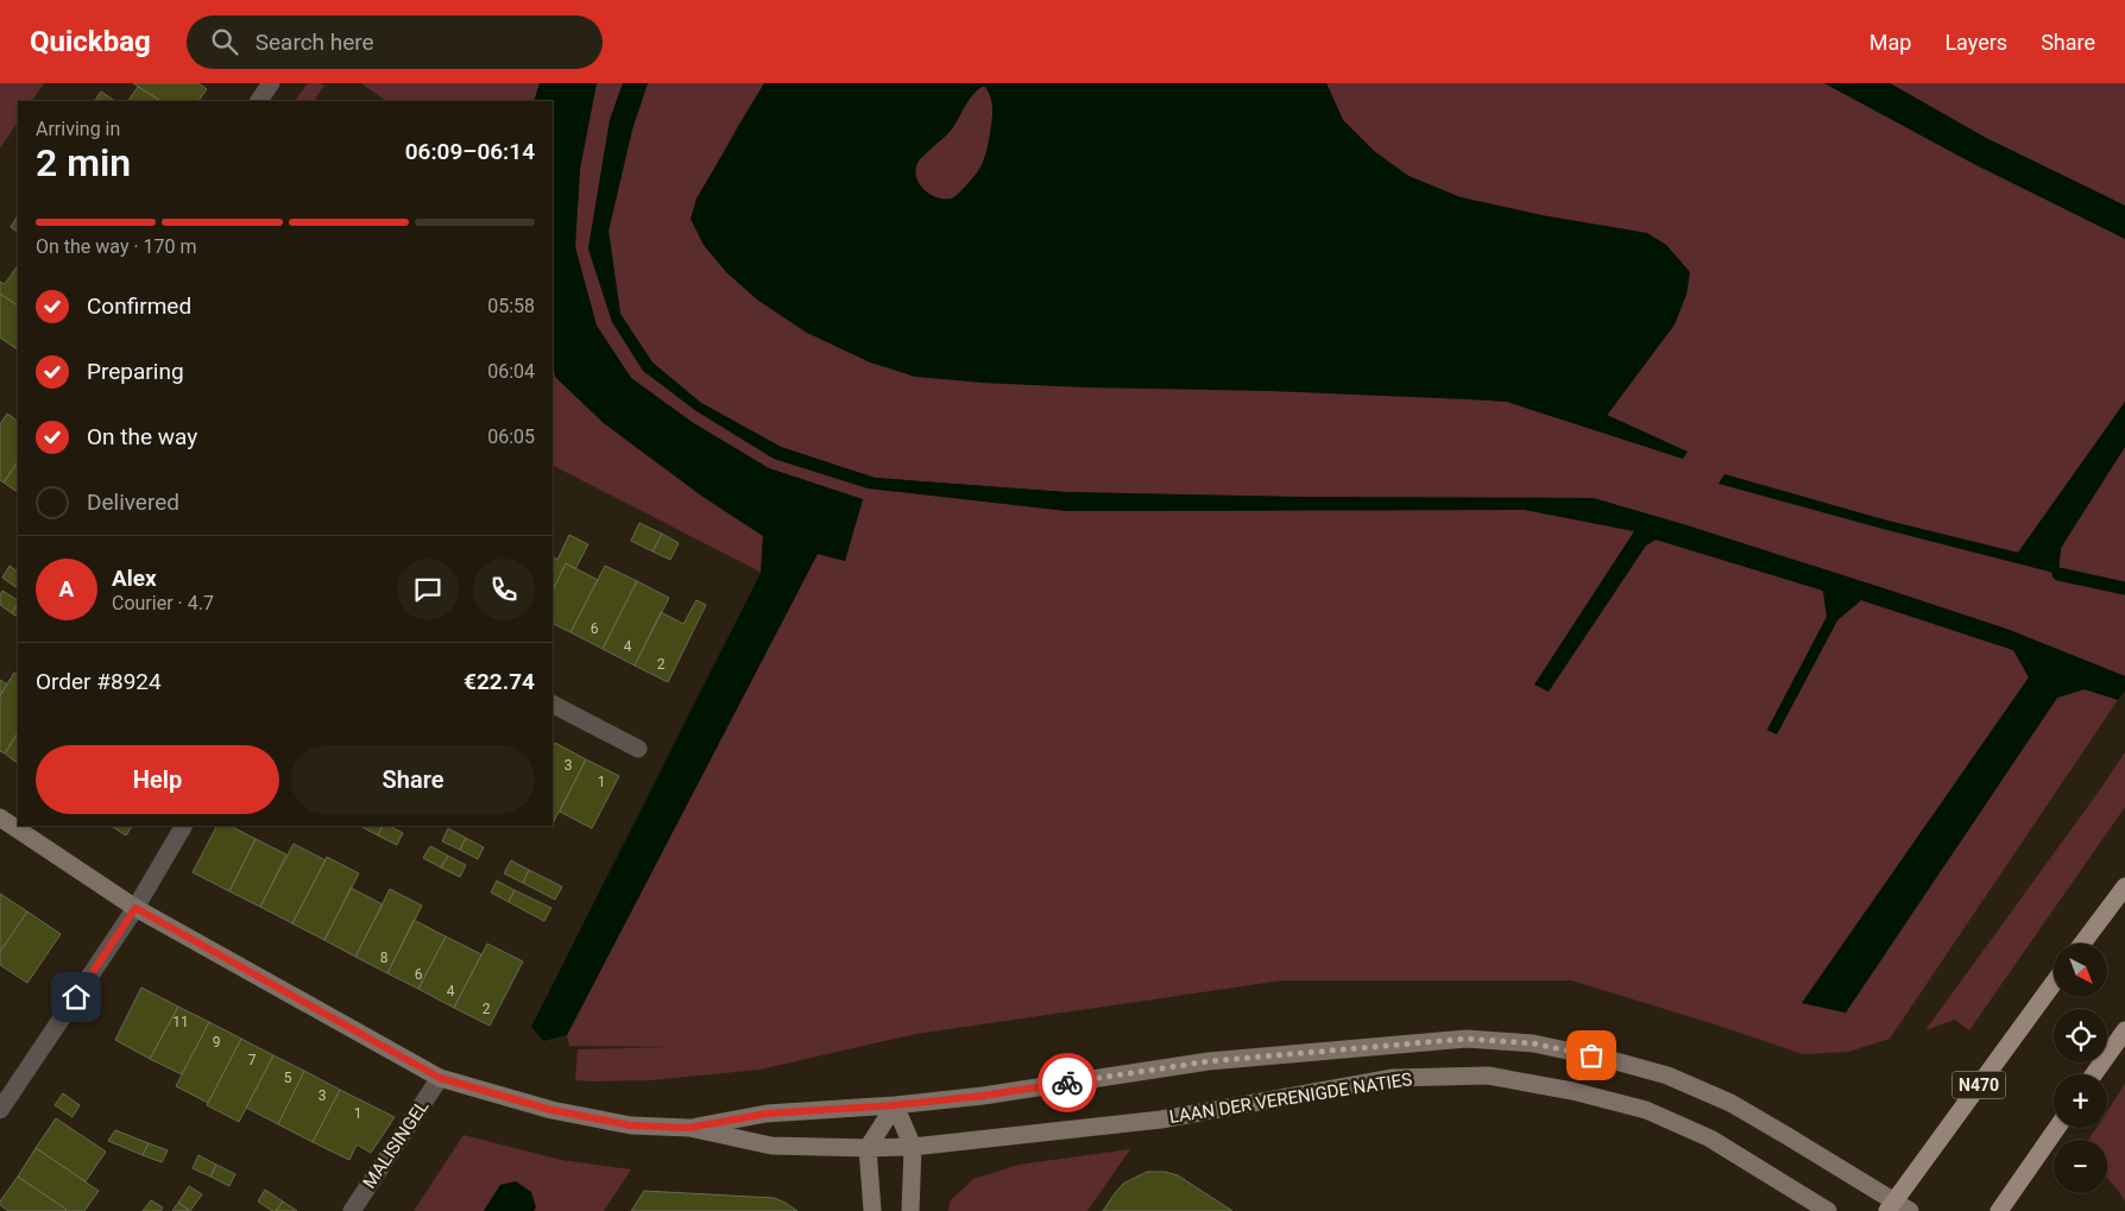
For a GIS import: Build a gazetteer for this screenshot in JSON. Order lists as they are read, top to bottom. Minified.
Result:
{"streets":{"main road":["N470"],"street":["LAAN DER VERENIGDE NATIES","MALISINGEL"]},"crossings":[["N470","LAAN DER VERENIGDE NATIES"]],"house_numbers":["6","4","2","3","1","8","6","4","2","11","9","7","5","3","1"],"north":"bottom right","page":{"header":"Quickbag","search":"Search here","nav":["Map","Layers","Share"],"heading":["2 min","Arriving in","06:09–06:14"],"panel":["Alex","Courier · 4.7","Order #8924","€22.74"],"bar":"On the way · 170 m","list":[["Confirmed","05:58"],["Preparing","06:04"],["On the way","06:05"],"Delivered"],"round":"A","buttons":["Help","Share"],"map_buttons":["+","−"]}}
